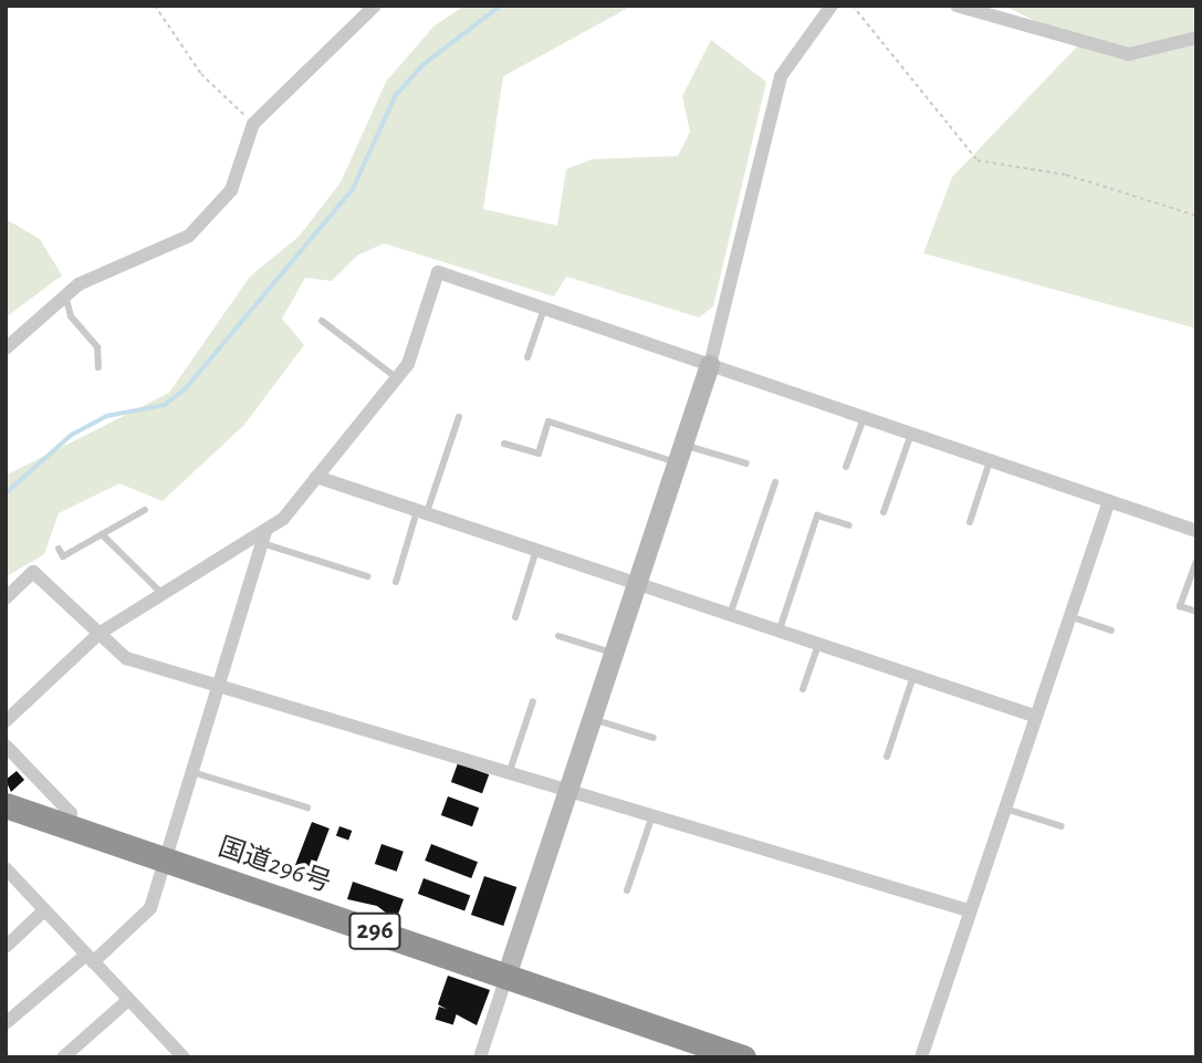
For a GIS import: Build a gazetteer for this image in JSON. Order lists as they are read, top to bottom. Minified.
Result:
{"streets":{"highway":["国道296号","296"]}}
